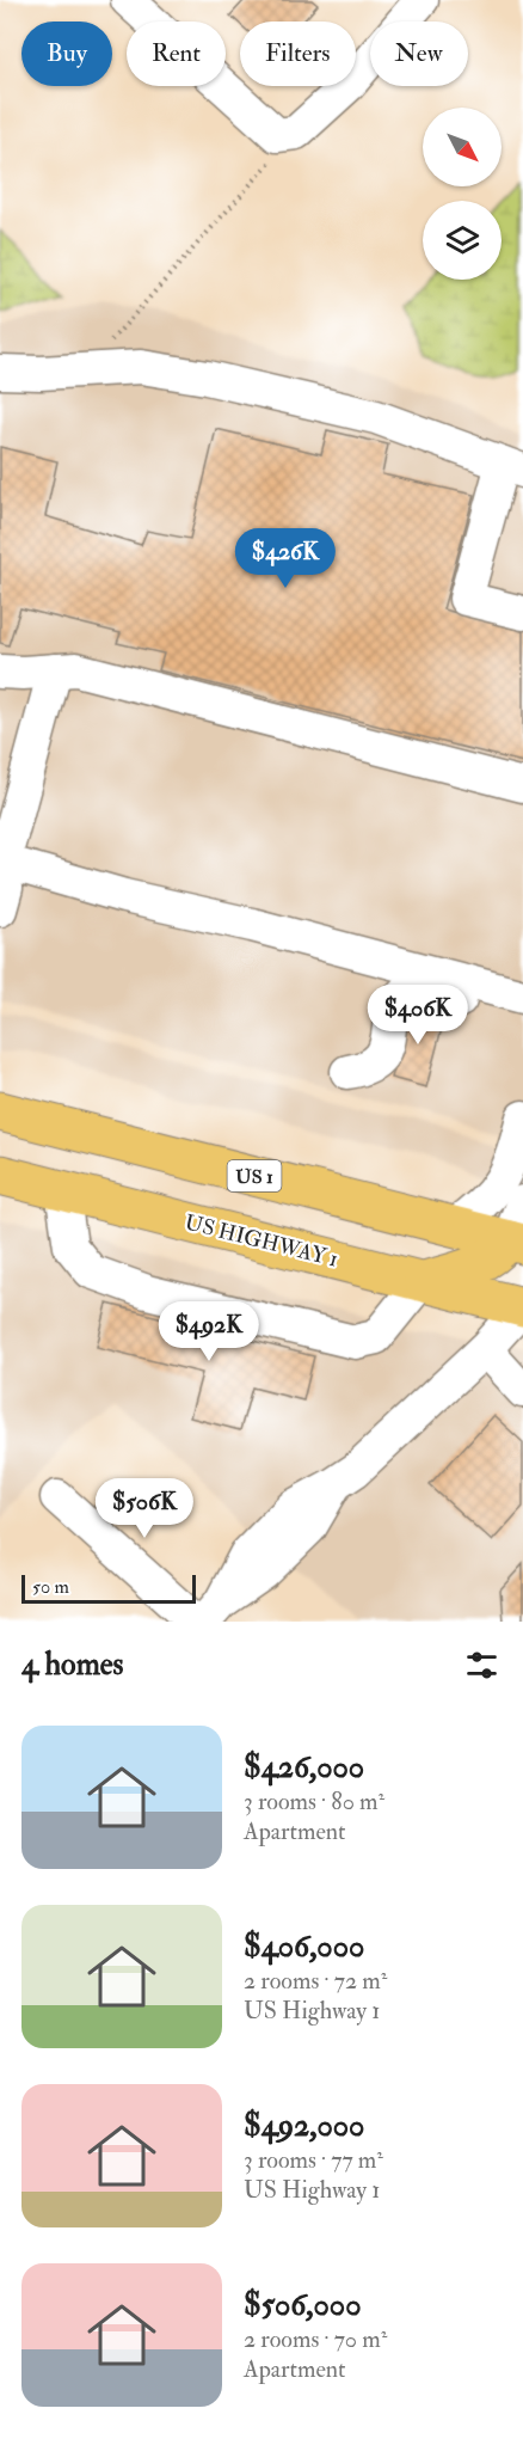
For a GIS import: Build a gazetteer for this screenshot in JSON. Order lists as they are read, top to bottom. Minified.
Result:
{"streets":{"main road":["US 1","US HIGHWAY 1"]},"scale_bar":"50 m","north":"bottom right","page":{"chip":["Buy","Rent","Filters","New"],"price":["$426K","$406K","$492K","$506K"],"scale":"50 m","heading":"4 homes","list":[{"name":"$426,000","note":"3 rooms · 80 m² · Apartment"},{"name":"$406,000","note":"2 rooms · 72 m² · US Highway 1"},{"name":"$492,000","note":"3 rooms · 77 m² · US Highway 1"},{"name":"$506,000","note":"2 rooms · 70 m² · Apartment"}]}}
